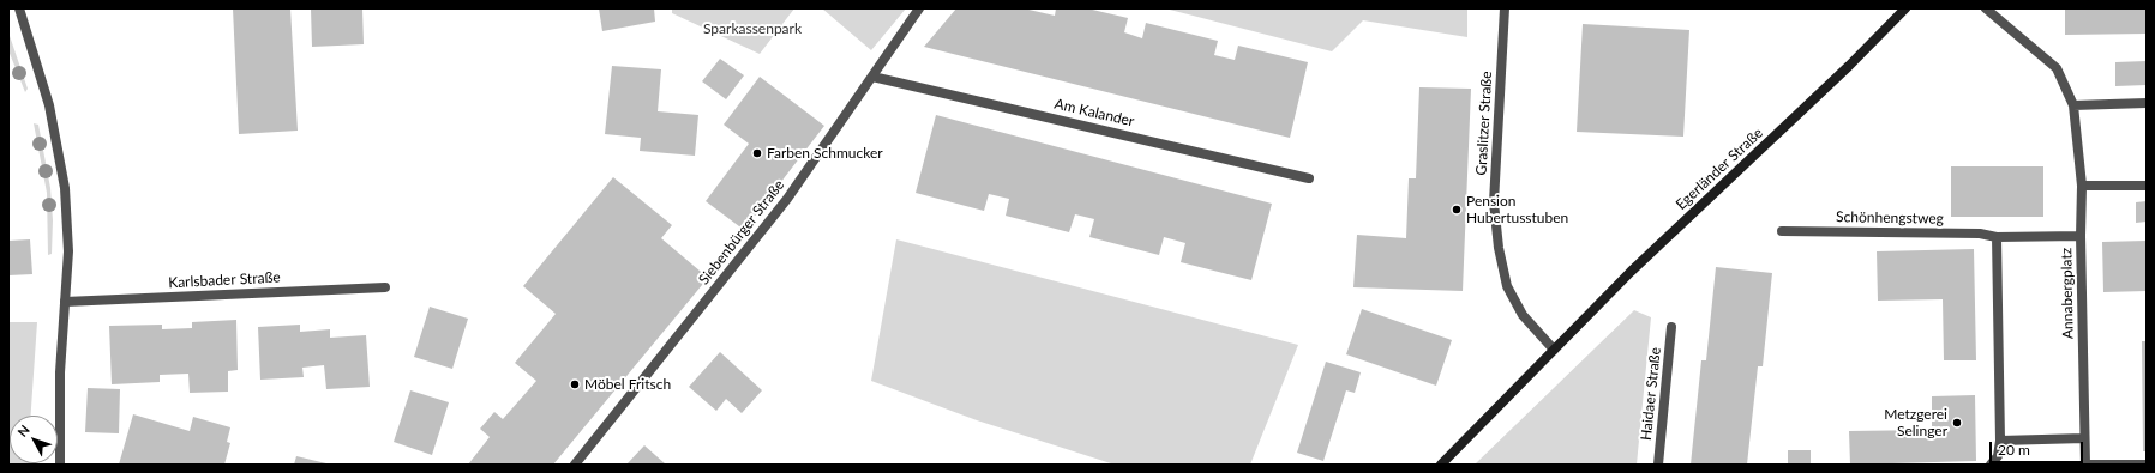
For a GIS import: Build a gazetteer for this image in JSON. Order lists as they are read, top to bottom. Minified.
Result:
{"streets":{"street":["Am Kalander","Graslitzer Straße","Egerländer Straße","Schönhengstweg","Siebenbürger Straße","Karlsbader Straße","Annabergplatz","Haidaer Straße"]},"crossings":[["Am Kalander","Siebenbürger Straße"],["Graslitzer Straße","Egerländer Straße"],["Schönhengstweg","Annabergplatz"]],"parks":["Sparkassenpark"],"places":["Farben Schmucker","Pension Hubertusstuben","Möbel Fritsch","Metzgerei Selinger"],"scale_bar":"20 m","north":"top left"}
